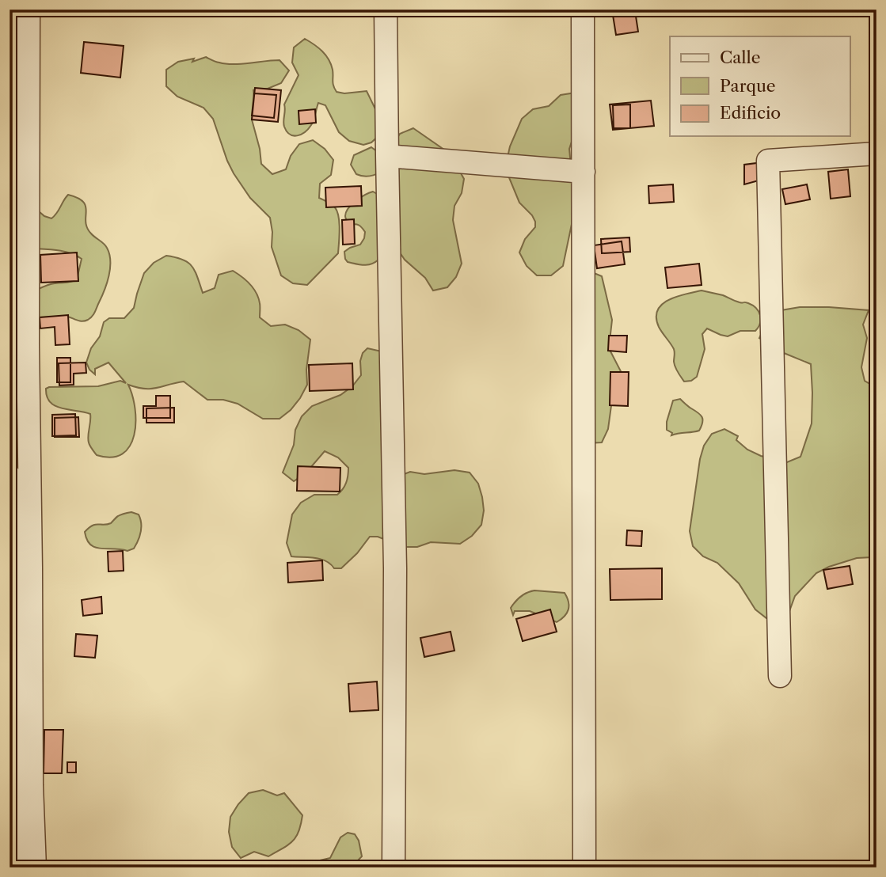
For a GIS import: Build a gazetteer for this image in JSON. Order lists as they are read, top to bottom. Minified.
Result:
{"legend":["Calle","Parque","Edificio"]}
